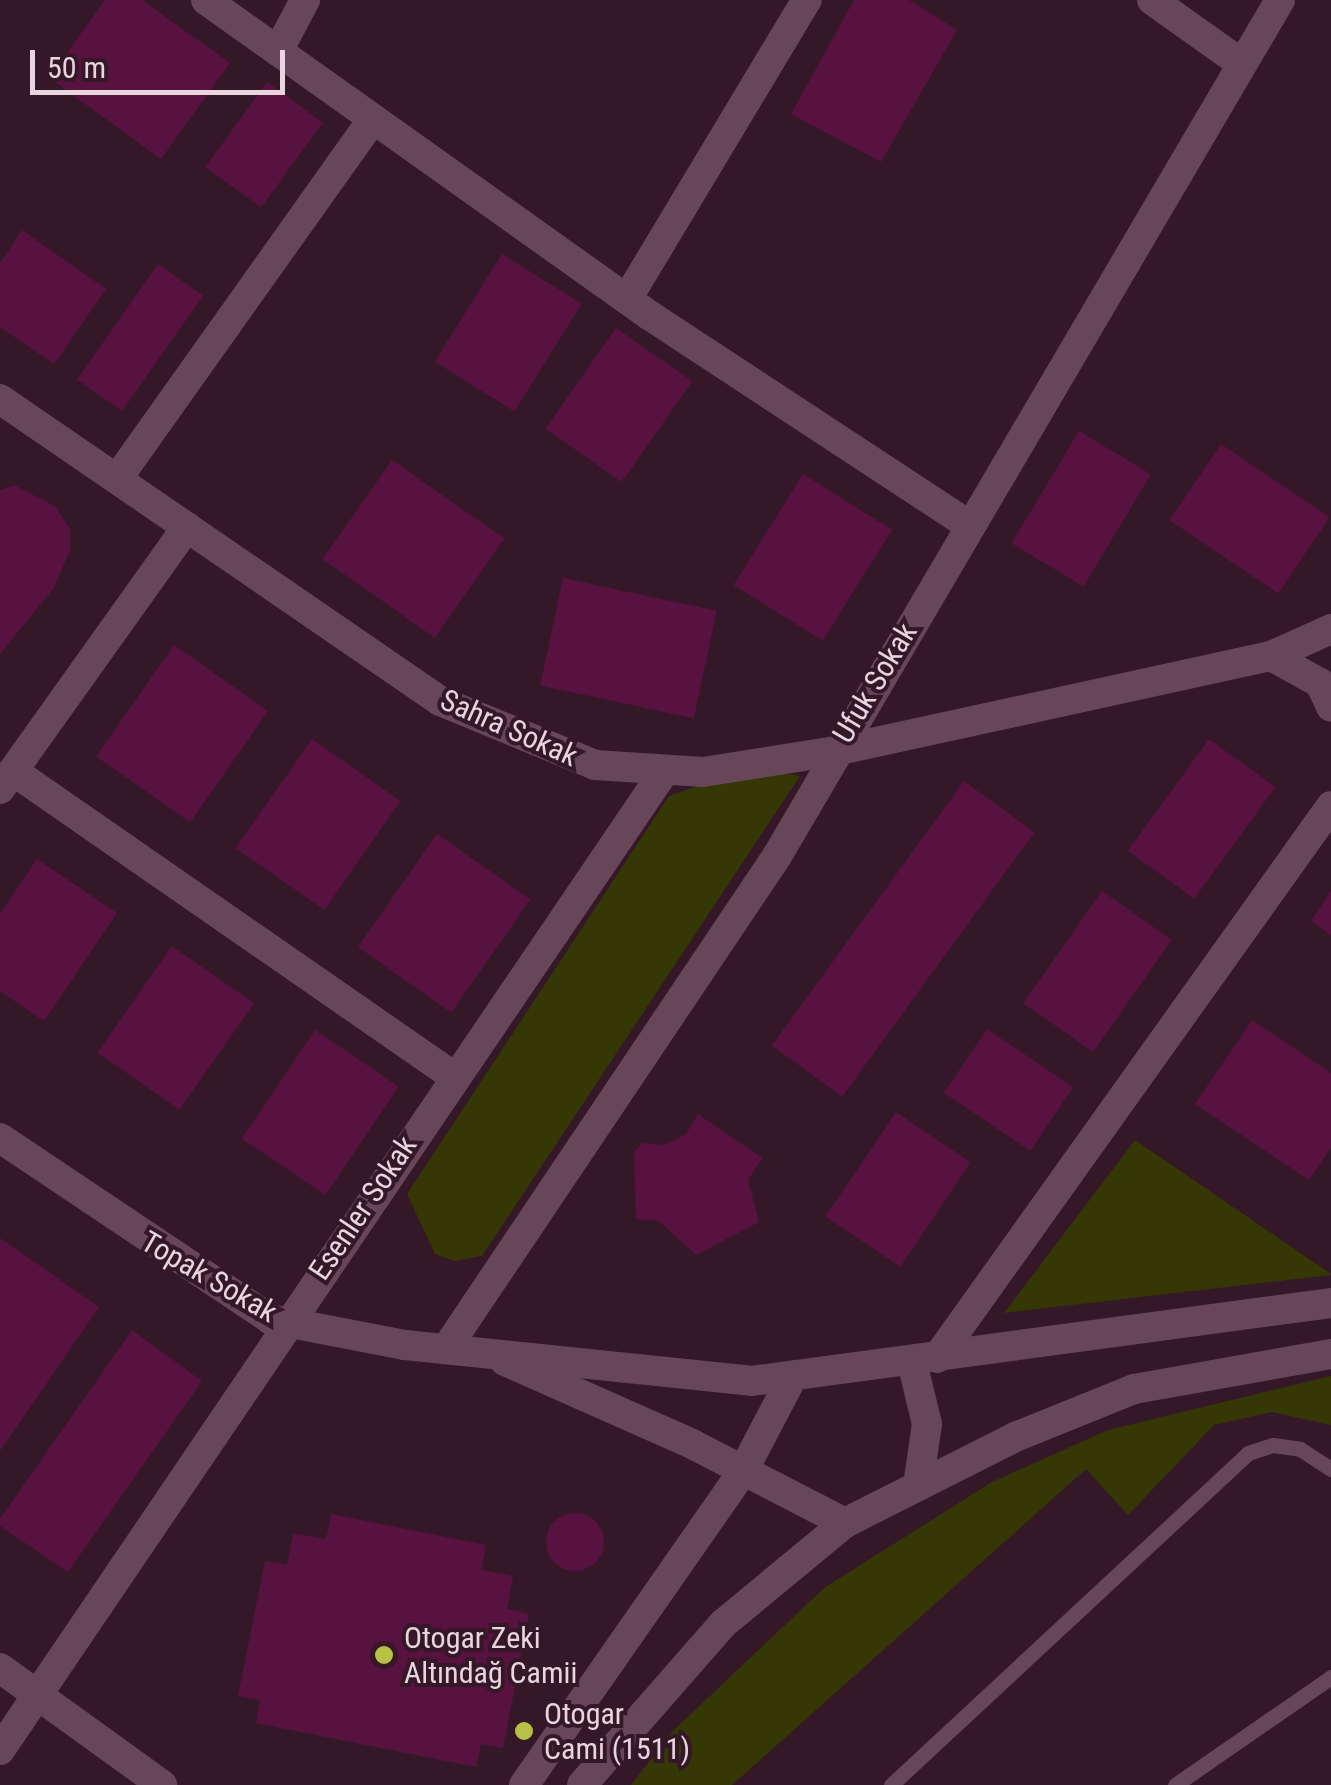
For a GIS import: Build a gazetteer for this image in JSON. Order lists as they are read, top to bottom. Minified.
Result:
{"streets":{"street":["Ufuk Sokak","Sahra Sokak","Esenler Sokak","Topak Sokak"]},"crossings":[["Ufuk Sokak","Sahra Sokak"],["Ufuk Sokak","Topak Sokak"],["Sahra Sokak","Esenler Sokak"],["Esenler Sokak","Topak Sokak"]],"places":["Otogar Zeki Altındağ Camii","Otogar Cami (1511)"],"scale_bar":"50 m"}
